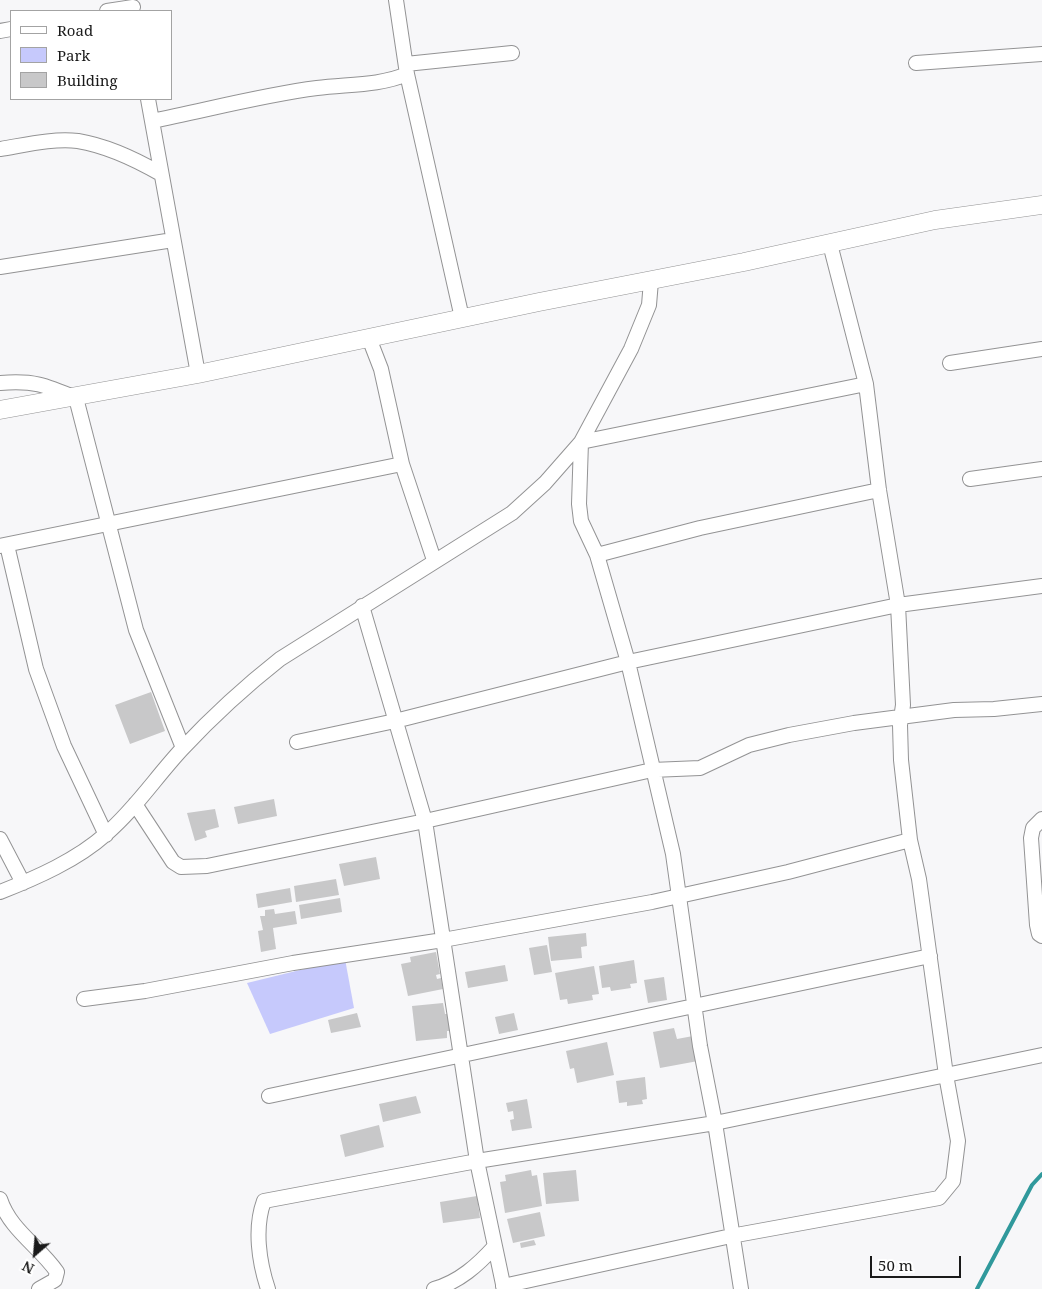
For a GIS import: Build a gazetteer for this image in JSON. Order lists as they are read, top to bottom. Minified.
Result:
{"legend":["Road","Park","Building"],"scale_bar":"50 m","north":"bottom left"}
